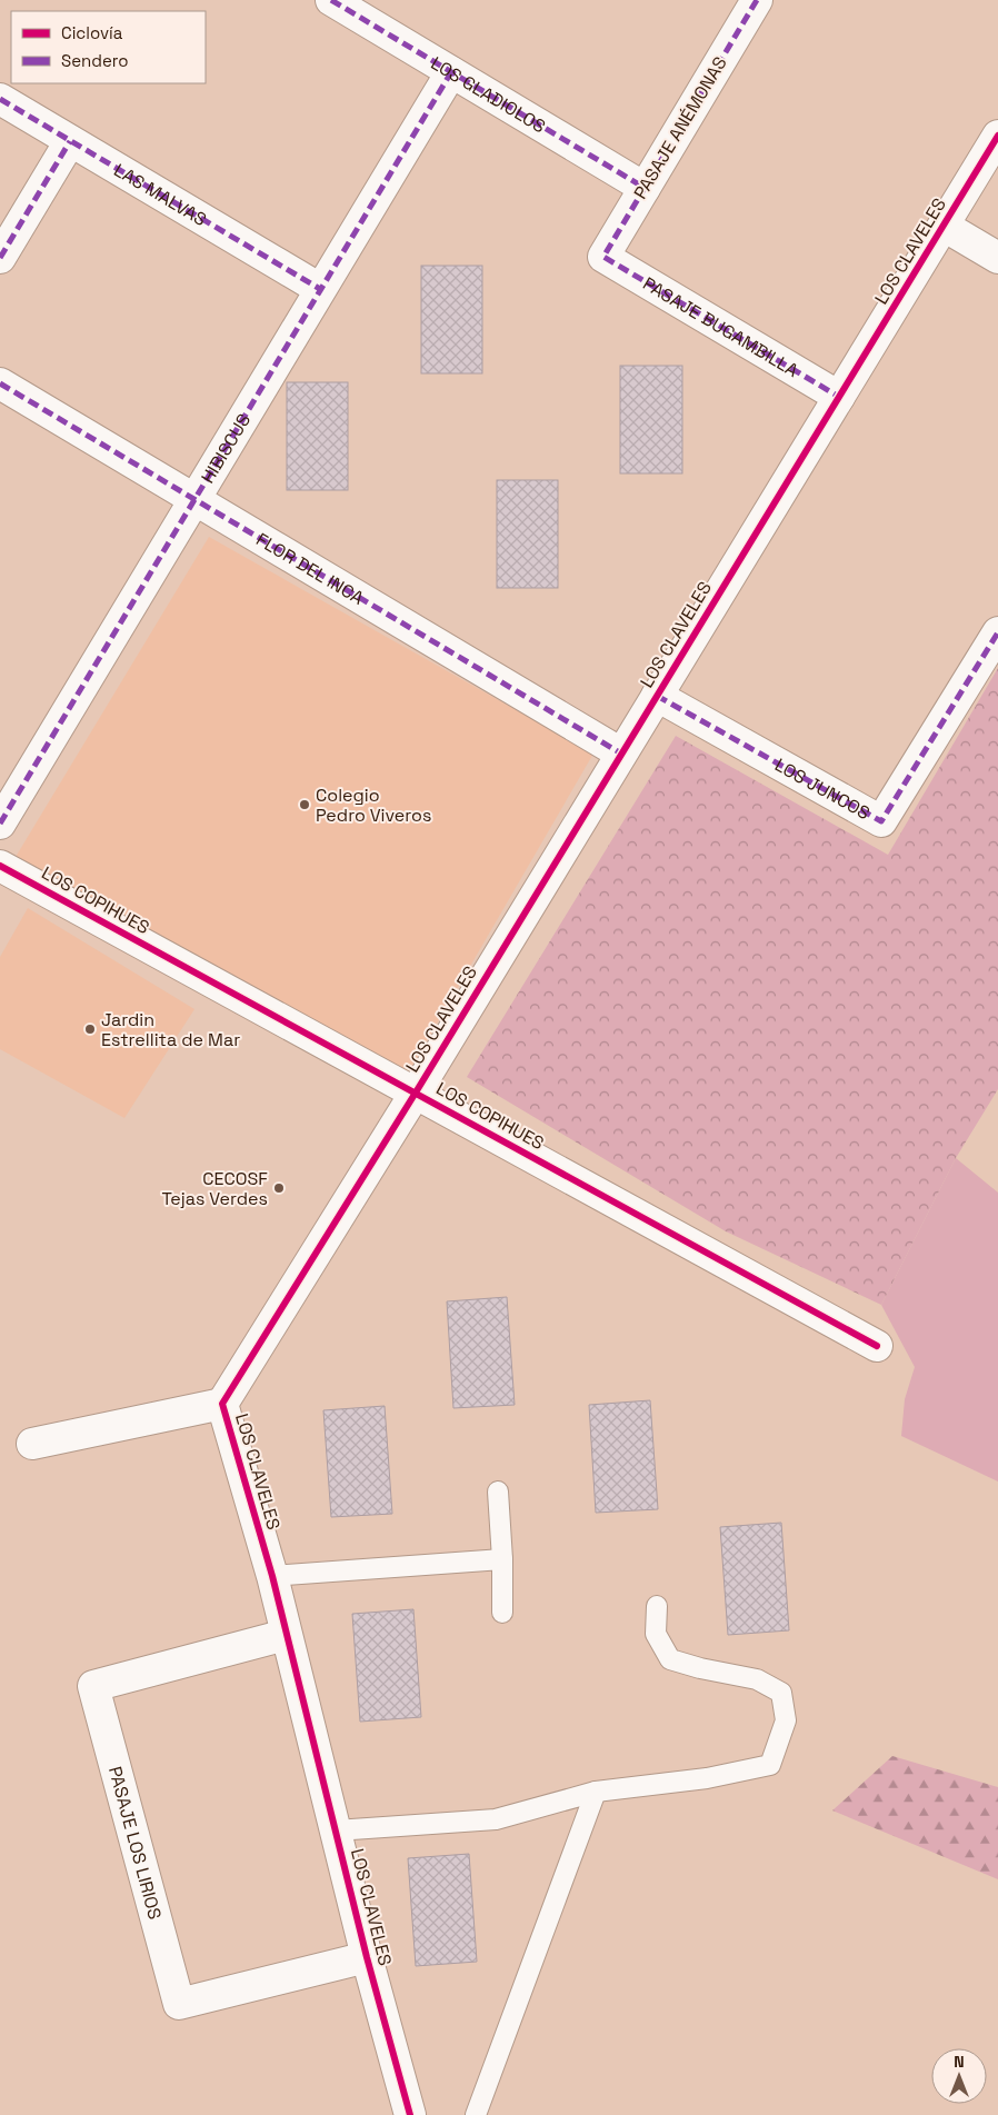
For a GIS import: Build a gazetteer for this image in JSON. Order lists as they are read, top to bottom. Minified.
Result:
{"streets":{"street":["LOS GLADIOLOS","PASAJE ANÉMONAS","LAS MALVAS","LOS CLAVELES","PASAJE BUGAMBILLA","HIBISCUS","FLOR DEL INCA","LOS JUNCOS","LOS COPIHUES","PASAJE LOS LIRIOS"]},"crossings":[["LOS GLADIOLOS","PASAJE ANÉMONAS"],["LOS GLADIOLOS","HIBISCUS"],["PASAJE ANÉMONAS","PASAJE BUGAMBILLA"],["LAS MALVAS","HIBISCUS"],["LOS CLAVELES","PASAJE BUGAMBILLA"],["LOS CLAVELES","FLOR DEL INCA"],["LOS CLAVELES","LOS JUNCOS"],["LOS CLAVELES","LOS COPIHUES"],["LOS CLAVELES","PASAJE LOS LIRIOS"],["HIBISCUS","FLOR DEL INCA"]],"places":["Colegio Pedro Viveros","Jardin Estrellita de Mar","CECOSF Tejas Verdes"],"legend":["Ciclovía","Sendero"],"north":"top"}
